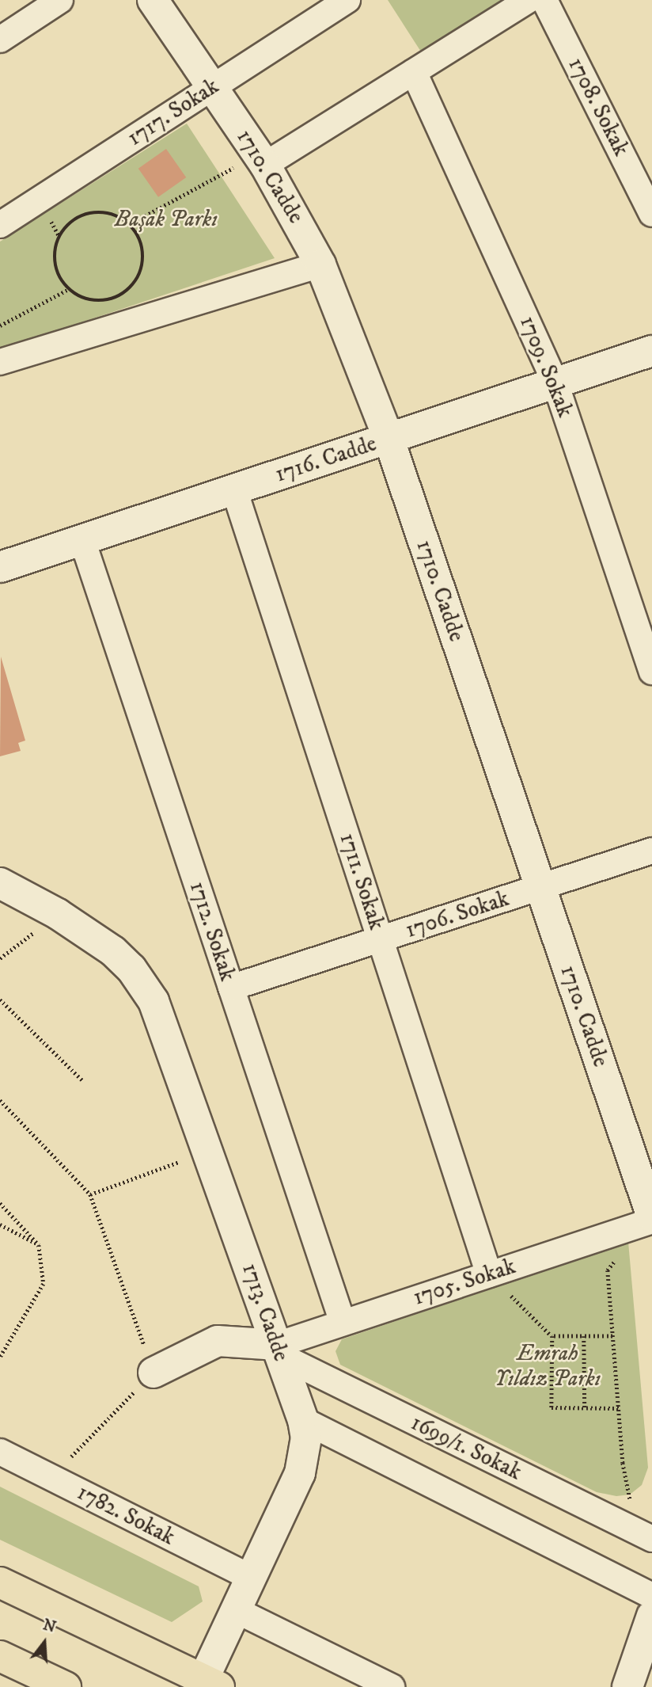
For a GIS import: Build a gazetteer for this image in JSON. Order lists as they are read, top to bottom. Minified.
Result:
{"streets":{"street":["1708. Sokak","1717. Sokak","1710. Cadde","1709. Sokak","1716. Cadde","1711. Sokak","1706. Sokak","1712. Sokak","1705. Sokak","1713. Cadde","1699/1. Sokak","1782. Sokak"]},"crossings":[["1717. Sokak","1710. Cadde"],["1710. Cadde","1716. Cadde"],["1710. Cadde","1706. Sokak"],["1710. Cadde","1705. Sokak"],["1709. Sokak","1716. Cadde"],["1716. Cadde","1711. Sokak"],["1716. Cadde","1712. Sokak"],["1711. Sokak","1706. Sokak"],["1711. Sokak","1705. Sokak"],["1706. Sokak","1712. Sokak"],["1712. Sokak","1705. Sokak"],["1705. Sokak","1713. Cadde"],["1705. Sokak","1699/1. Sokak"],["1713. Cadde","1699/1. Sokak"],["1713. Cadde","1782. Sokak"]],"parks":["Başak Parkı","Emrah Yıldız Parkı"],"north":"top"}
